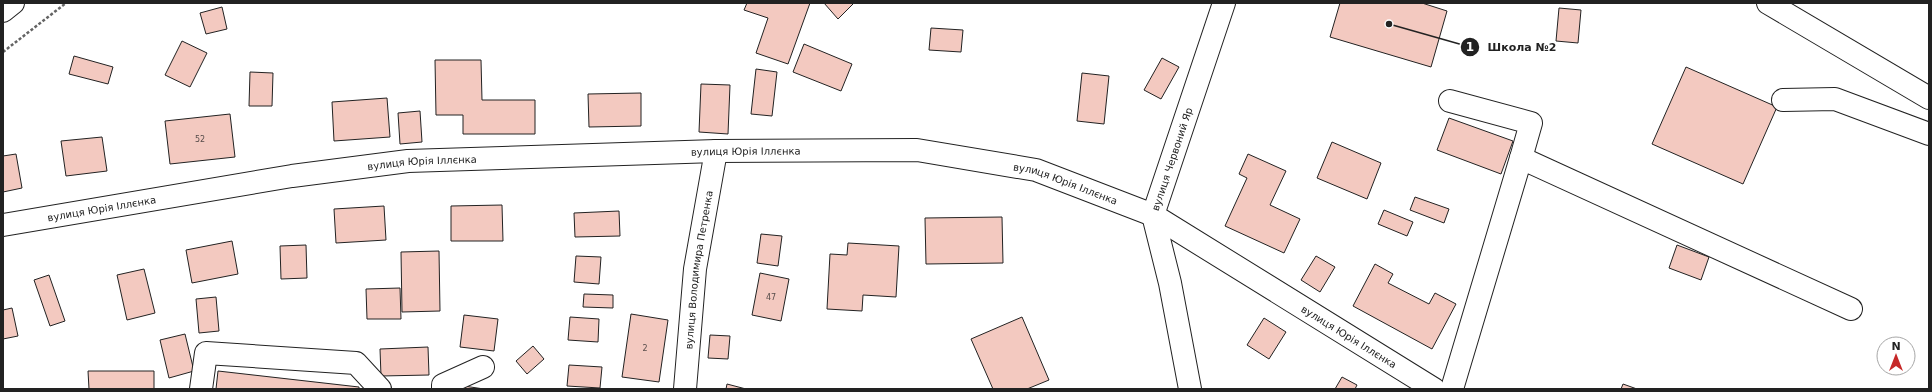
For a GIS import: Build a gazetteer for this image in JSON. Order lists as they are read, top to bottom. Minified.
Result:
{"streets":{"street":["вулиця Юрія Іллєнка","вулиця Червоний Яр","вулиця Володимира Петренка"]},"crossings":[["вулиця Юрія Іллєнка","вулиця Червоний Яр"],["вулиця Юрія Іллєнка","вулиця Володимира Петренка"]],"places":["Школа №2"],"house_numbers":["52","47","2"],"north":"top"}
